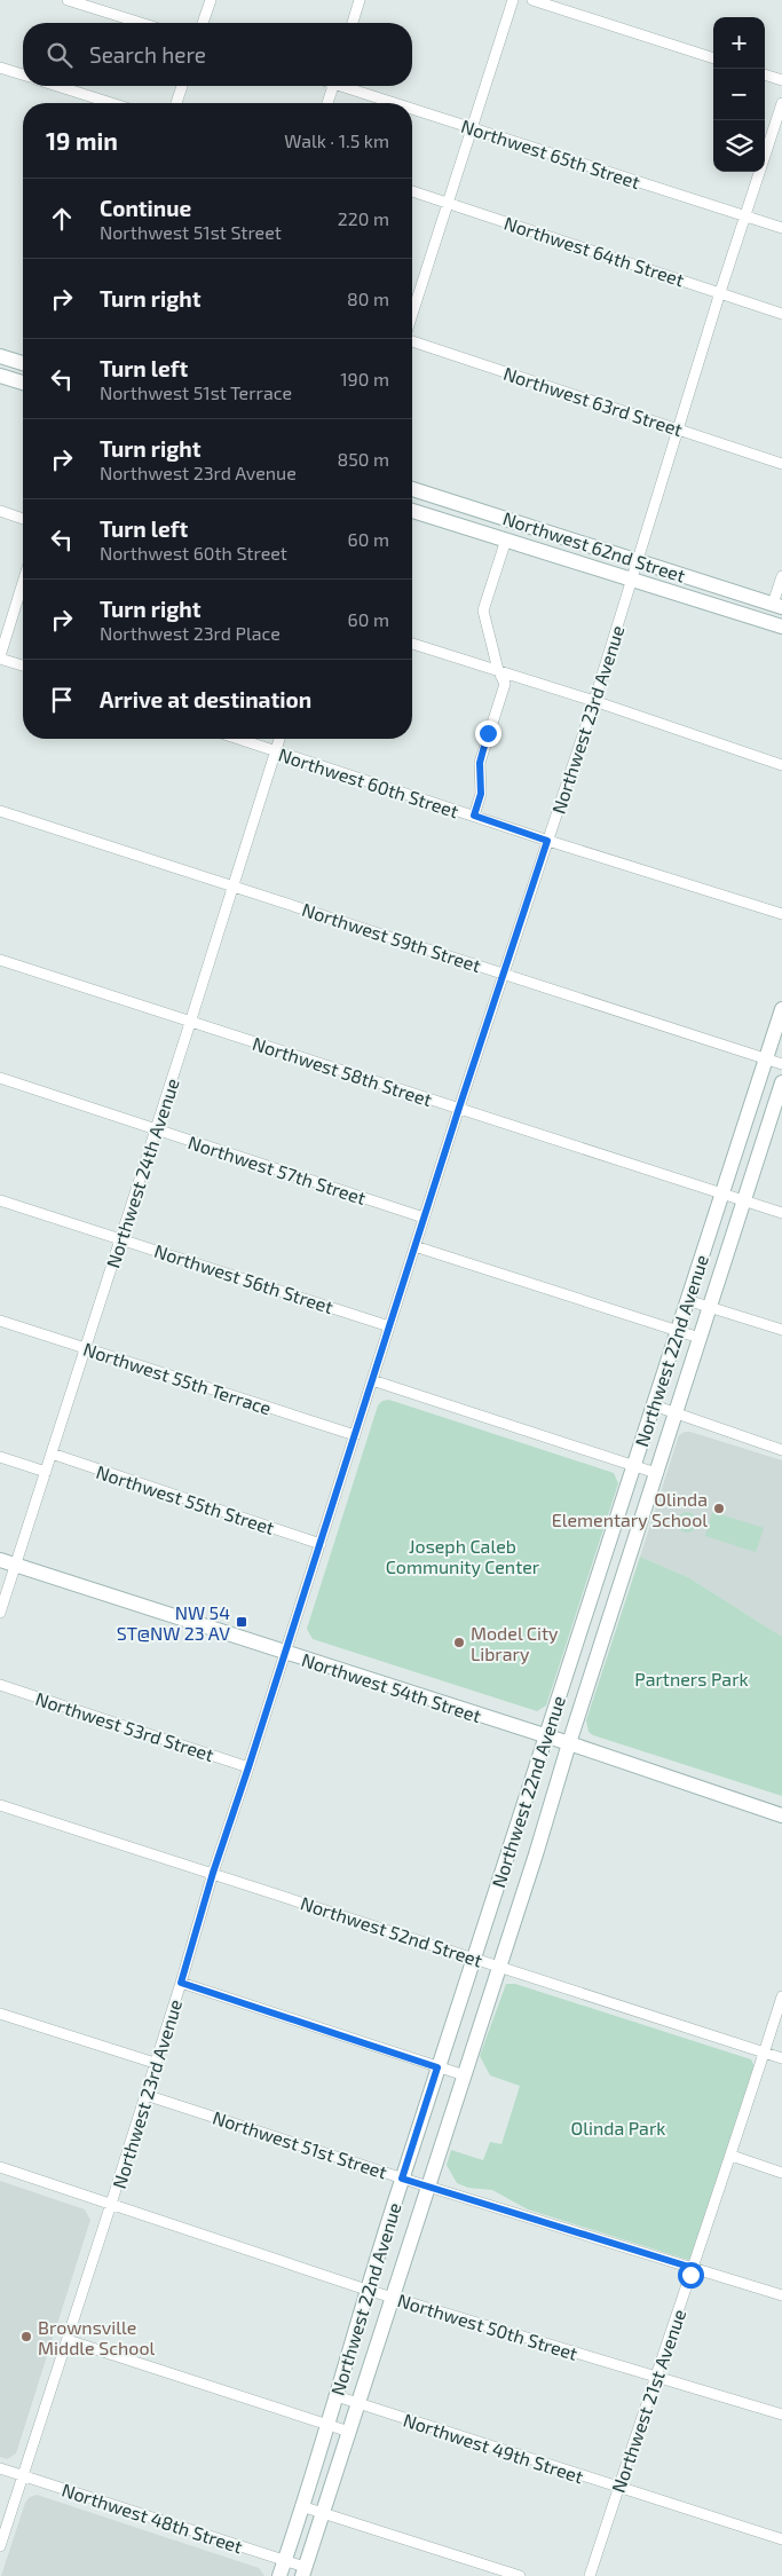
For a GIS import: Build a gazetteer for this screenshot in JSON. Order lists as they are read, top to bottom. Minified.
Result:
{"streets":{"main road":["Northwest 62nd Street","Northwest 22nd Avenue","Northwest 54th Street"],"street":["Northwest 65th Street","Northwest 64th Street","Northwest 63rd Street","Northwest 23rd Avenue","Northwest 60th Street","Northwest 59th Street","Northwest 58th Street","Northwest 57th Street","Northwest 24th Avenue","Northwest 56th Street","Northwest 55th Terrace","Northwest 55th Street","Northwest 53rd Street","Northwest 52nd Street","Northwest 51st Street","Northwest 50th Street","Northwest 21st Avenue","Northwest 49th Street","Northwest 48th Street"]},"crossings":[["Northwest 65th Street","Northwest 23rd Avenue"],["Northwest 64th Street","Northwest 23rd Avenue"],["Northwest 63rd Street","Northwest 23rd Avenue"],["Northwest 62nd Street","Northwest 23rd Avenue"],["Northwest 23rd Avenue","Northwest 60th Street"],["Northwest 23rd Avenue","Northwest 59th Street"],["Northwest 23rd Avenue","Northwest 58th Street"],["Northwest 23rd Avenue","Northwest 57th Street"],["Northwest 23rd Avenue","Northwest 56th Street"],["Northwest 23rd Avenue","Northwest 55th Terrace"],["Northwest 23rd Avenue","Northwest 55th Street"],["Northwest 23rd Avenue","Northwest 54th Street"],["Northwest 23rd Avenue","Northwest 53rd Street"],["Northwest 23rd Avenue","Northwest 52nd Street"],["Northwest 23rd Avenue","Northwest 51st Street"],["Northwest 23rd Avenue","Northwest 50th Street"],["Northwest 23rd Avenue","Northwest 48th Street"],["Northwest 60th Street","Northwest 24th Avenue"],["Northwest 59th Street","Northwest 24th Avenue"],["Northwest 59th Street","Northwest 22nd Avenue"],["Northwest 58th Street","Northwest 24th Avenue"],["Northwest 58th Street","Northwest 22nd Avenue"],["Northwest 57th Street","Northwest 24th Avenue"],["Northwest 24th Avenue","Northwest 56th Street"],["Northwest 24th Avenue","Northwest 55th Terrace"],["Northwest 24th Avenue","Northwest 55th Street"],["Northwest 24th Avenue","Northwest 54th Street"],["Northwest 22nd Avenue","Northwest 54th Street"],["Northwest 22nd Avenue","Northwest 52nd Street"],["Northwest 22nd Avenue","Northwest 51st Street"],["Northwest 22nd Avenue","Northwest 50th Street"],["Northwest 22nd Avenue","Northwest 49th Street"],["Northwest 22nd Avenue","Northwest 48th Street"],["Northwest 52nd Street","Northwest 21st Avenue"],["Northwest 51st Street","Northwest 21st Avenue"],["Northwest 50th Street","Northwest 21st Avenue"],["Northwest 21st Avenue","Northwest 49th Street"]],"parks":["Joseph Caleb Community Center","Partners Park","Olinda Park"],"places":{"other":["Olinda Elementary School","Model City Library","Brownsville Middle School"],"transit":["NW 54 ST@NW 23 AV"]},"page":{"map_buttons":["+","−"],"search":"Search here","heading":["19 min","Walk · 1.5 km"],"list":[["Continue","Northwest 51st Street","220 m"],["Turn right","80 m"],["Turn left","Northwest 51st Terrace","190 m"],["Turn right","Northwest 23rd Avenue","850 m"],["Turn left","Northwest 60th Street","60 m"],["Turn right","Northwest 23rd Place","60 m"],"Arrive at destination"]}}
